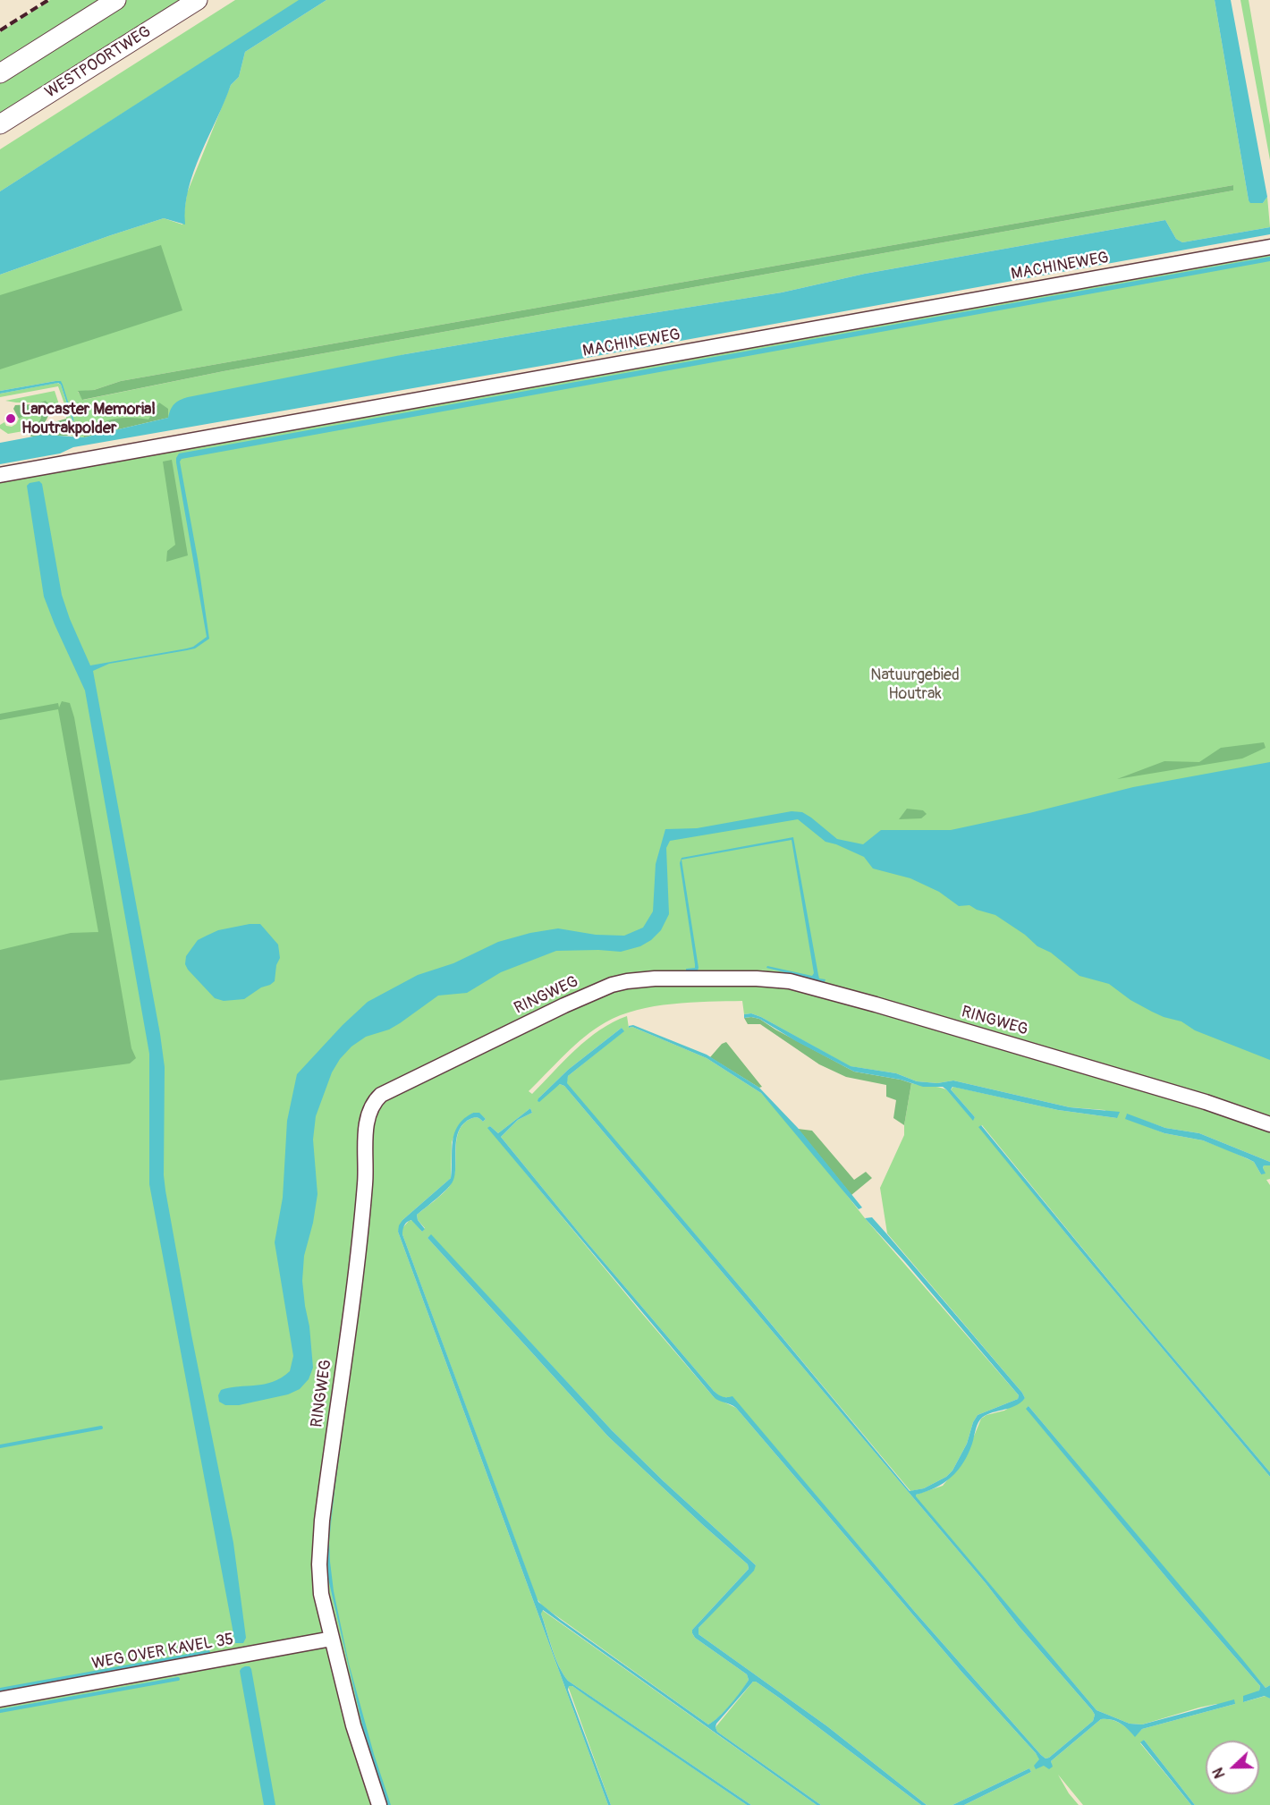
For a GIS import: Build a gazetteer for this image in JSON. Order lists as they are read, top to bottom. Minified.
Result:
{"streets":{"main road":["WESTPOORTWEG"],"street":["MACHINEWEG","RINGWEG","WEG OVER KAVEL 35"]},"crossings":[["RINGWEG","WEG OVER KAVEL 35"]],"parks":["Natuurgebied Houtrak"],"places":["Lancaster Memorial Houtrakpolder"],"north":"left"}
